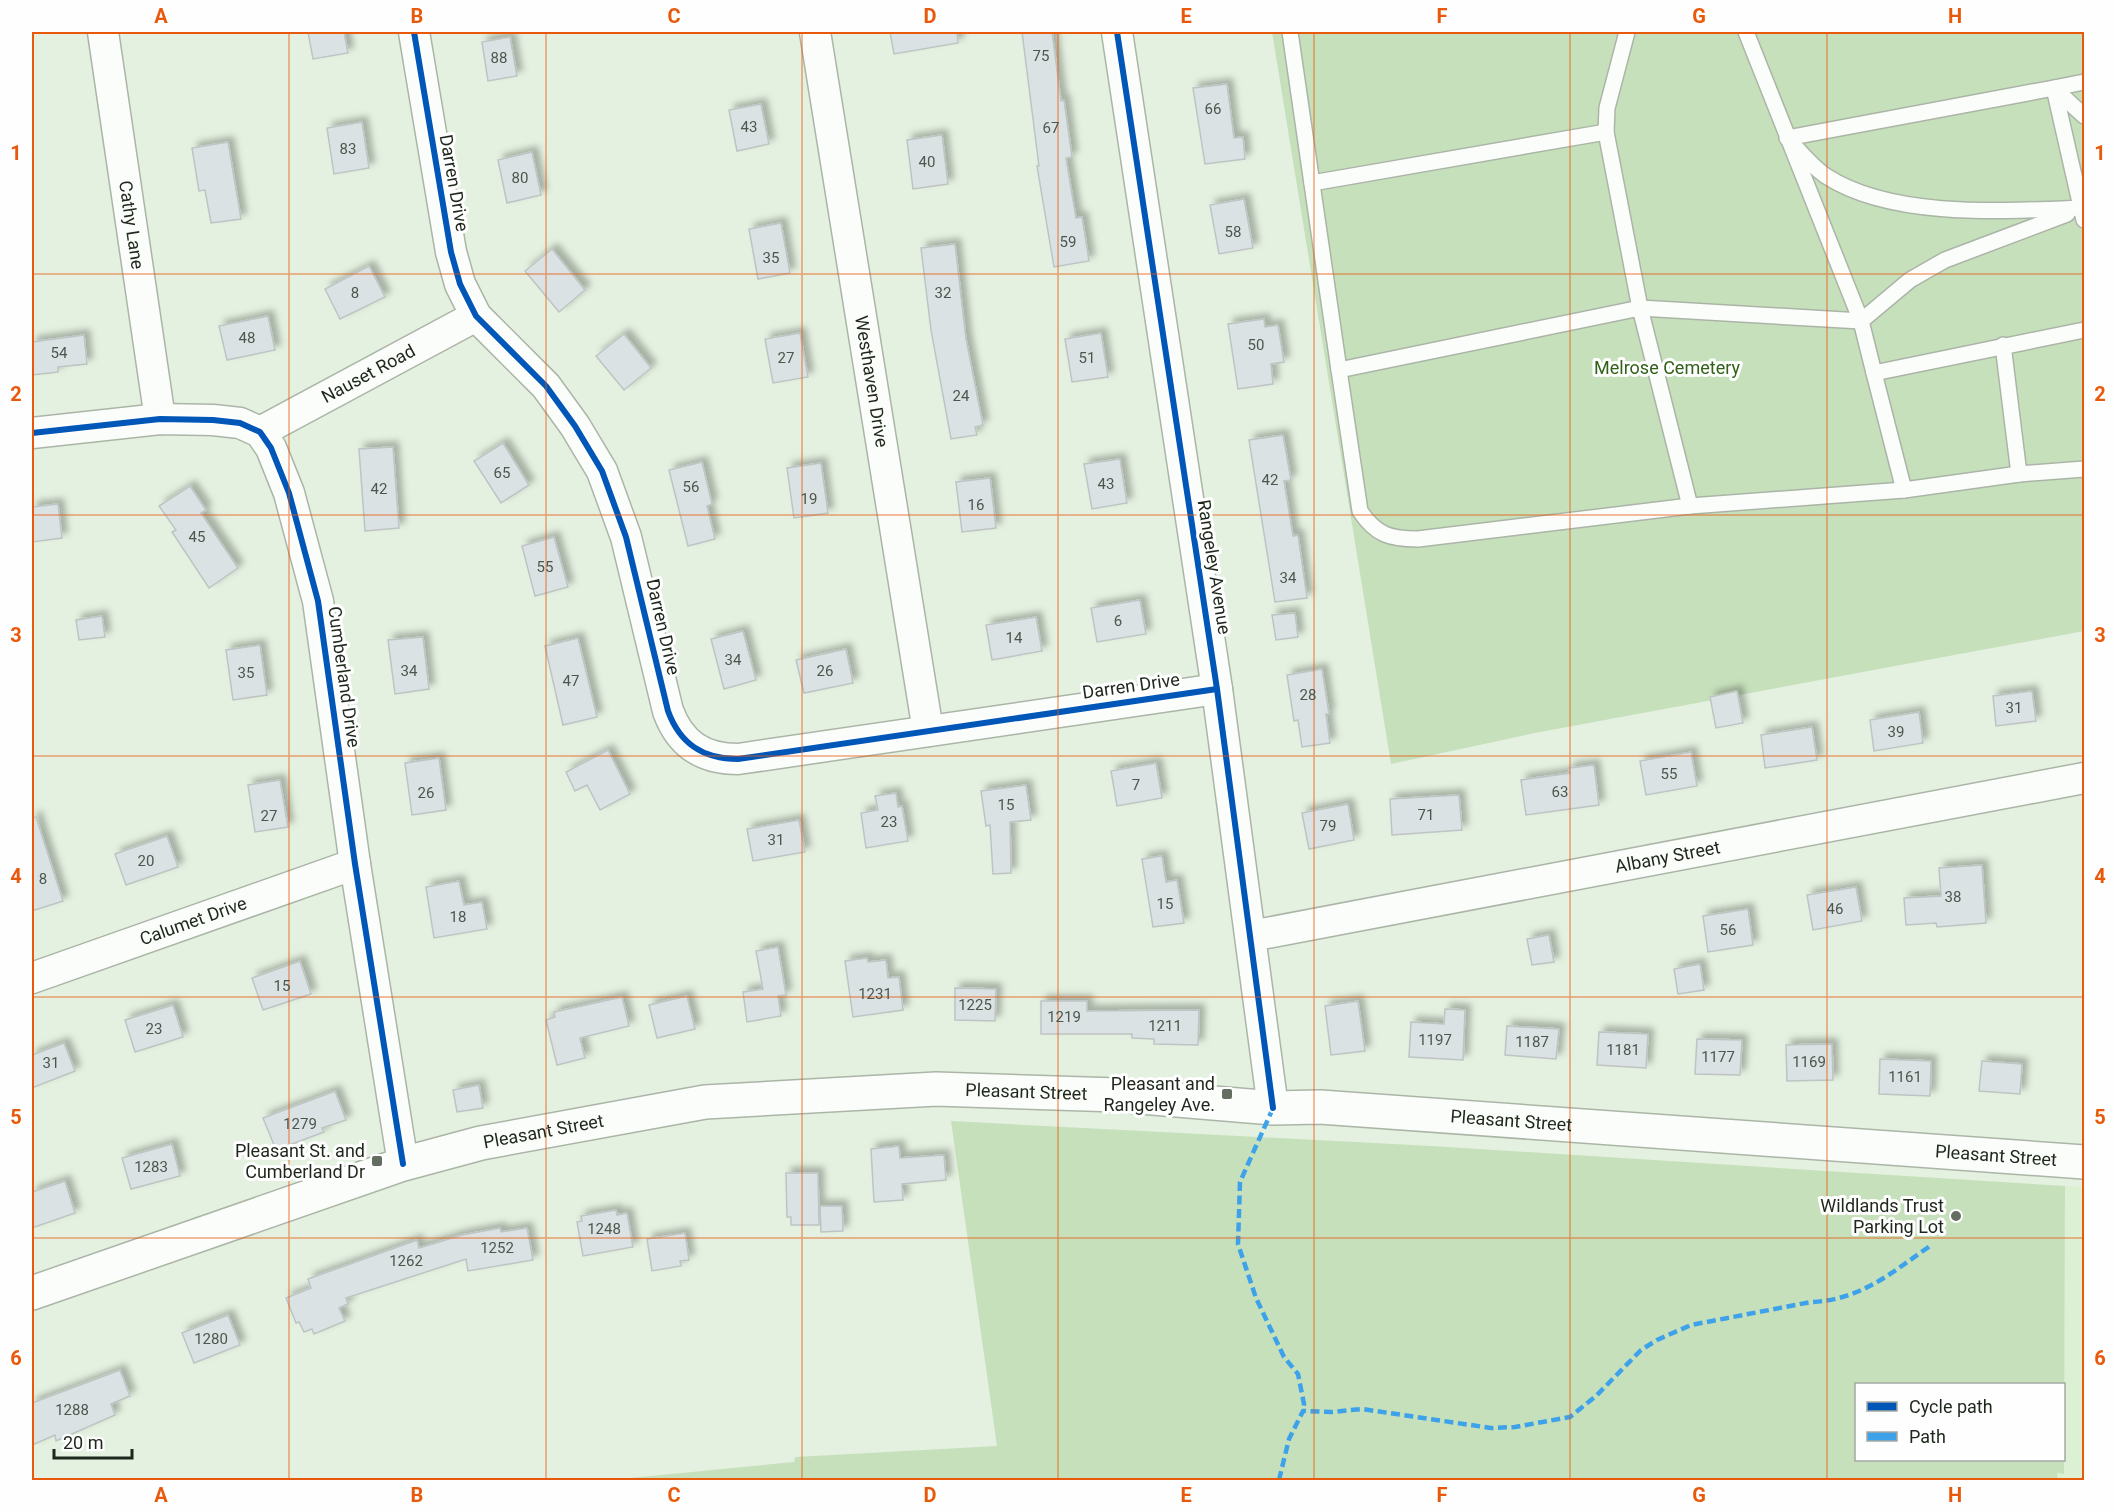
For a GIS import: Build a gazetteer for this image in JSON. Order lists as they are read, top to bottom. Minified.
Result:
{"streets":{"main road":["Pleasant Street"],"street":["Darren Drive","Cathy Lane","Nauset Road","Westhaven Drive","Rangeley Avenue","Cumberland Drive","Albany Street","Calumet Drive"]},"crossings":[["Darren Drive","Nauset Road"],["Darren Drive","Westhaven Drive"],["Darren Drive","Rangeley Avenue"],["Nauset Road","Cumberland Drive"],["Rangeley Avenue","Albany Street"],["Rangeley Avenue","Pleasant Street"],["Cumberland Drive","Calumet Drive"],["Cumberland Drive","Pleasant Street"]],"parks":["Melrose Cemetery"],"places":{"transit":["Pleasant and Rangeley Ave.","Pleasant St. and Cumberland Dr"],"other":["Wildlands Trust Parking Lot"]},"house_numbers":["75","88","66","43","67","83","40","80","58","59","35","8","32","48","50","54","27","51","24","65","42","43","56","42","19","16","45","55","34","6","14","34","34","26","35","47","28","31","39","55","7","63","26","15","71","27","23","79","31","20","8","38","15","46","18","56","15","1231","1225","1219","1211","23","1197","1187","1181","1177","1169","31","1161","1279","1283","1248","1252","1262","1280","1288"],"legend":["Cycle path","Path"],"scale_bar":"20 m","grid":{"columns":["A","B","C","D","E","F","G","H"],"rows":["1","2","3","4","5","6"]}}
